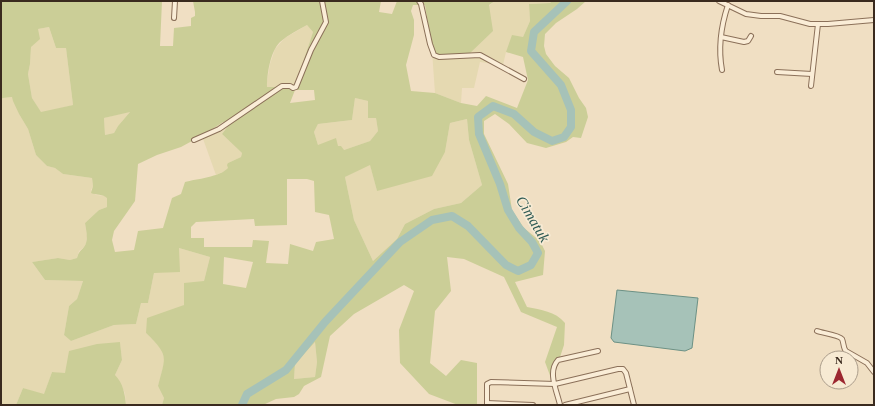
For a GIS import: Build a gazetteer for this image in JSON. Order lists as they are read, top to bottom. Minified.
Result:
{"water":["Cimatuk"],"north":"top"}
